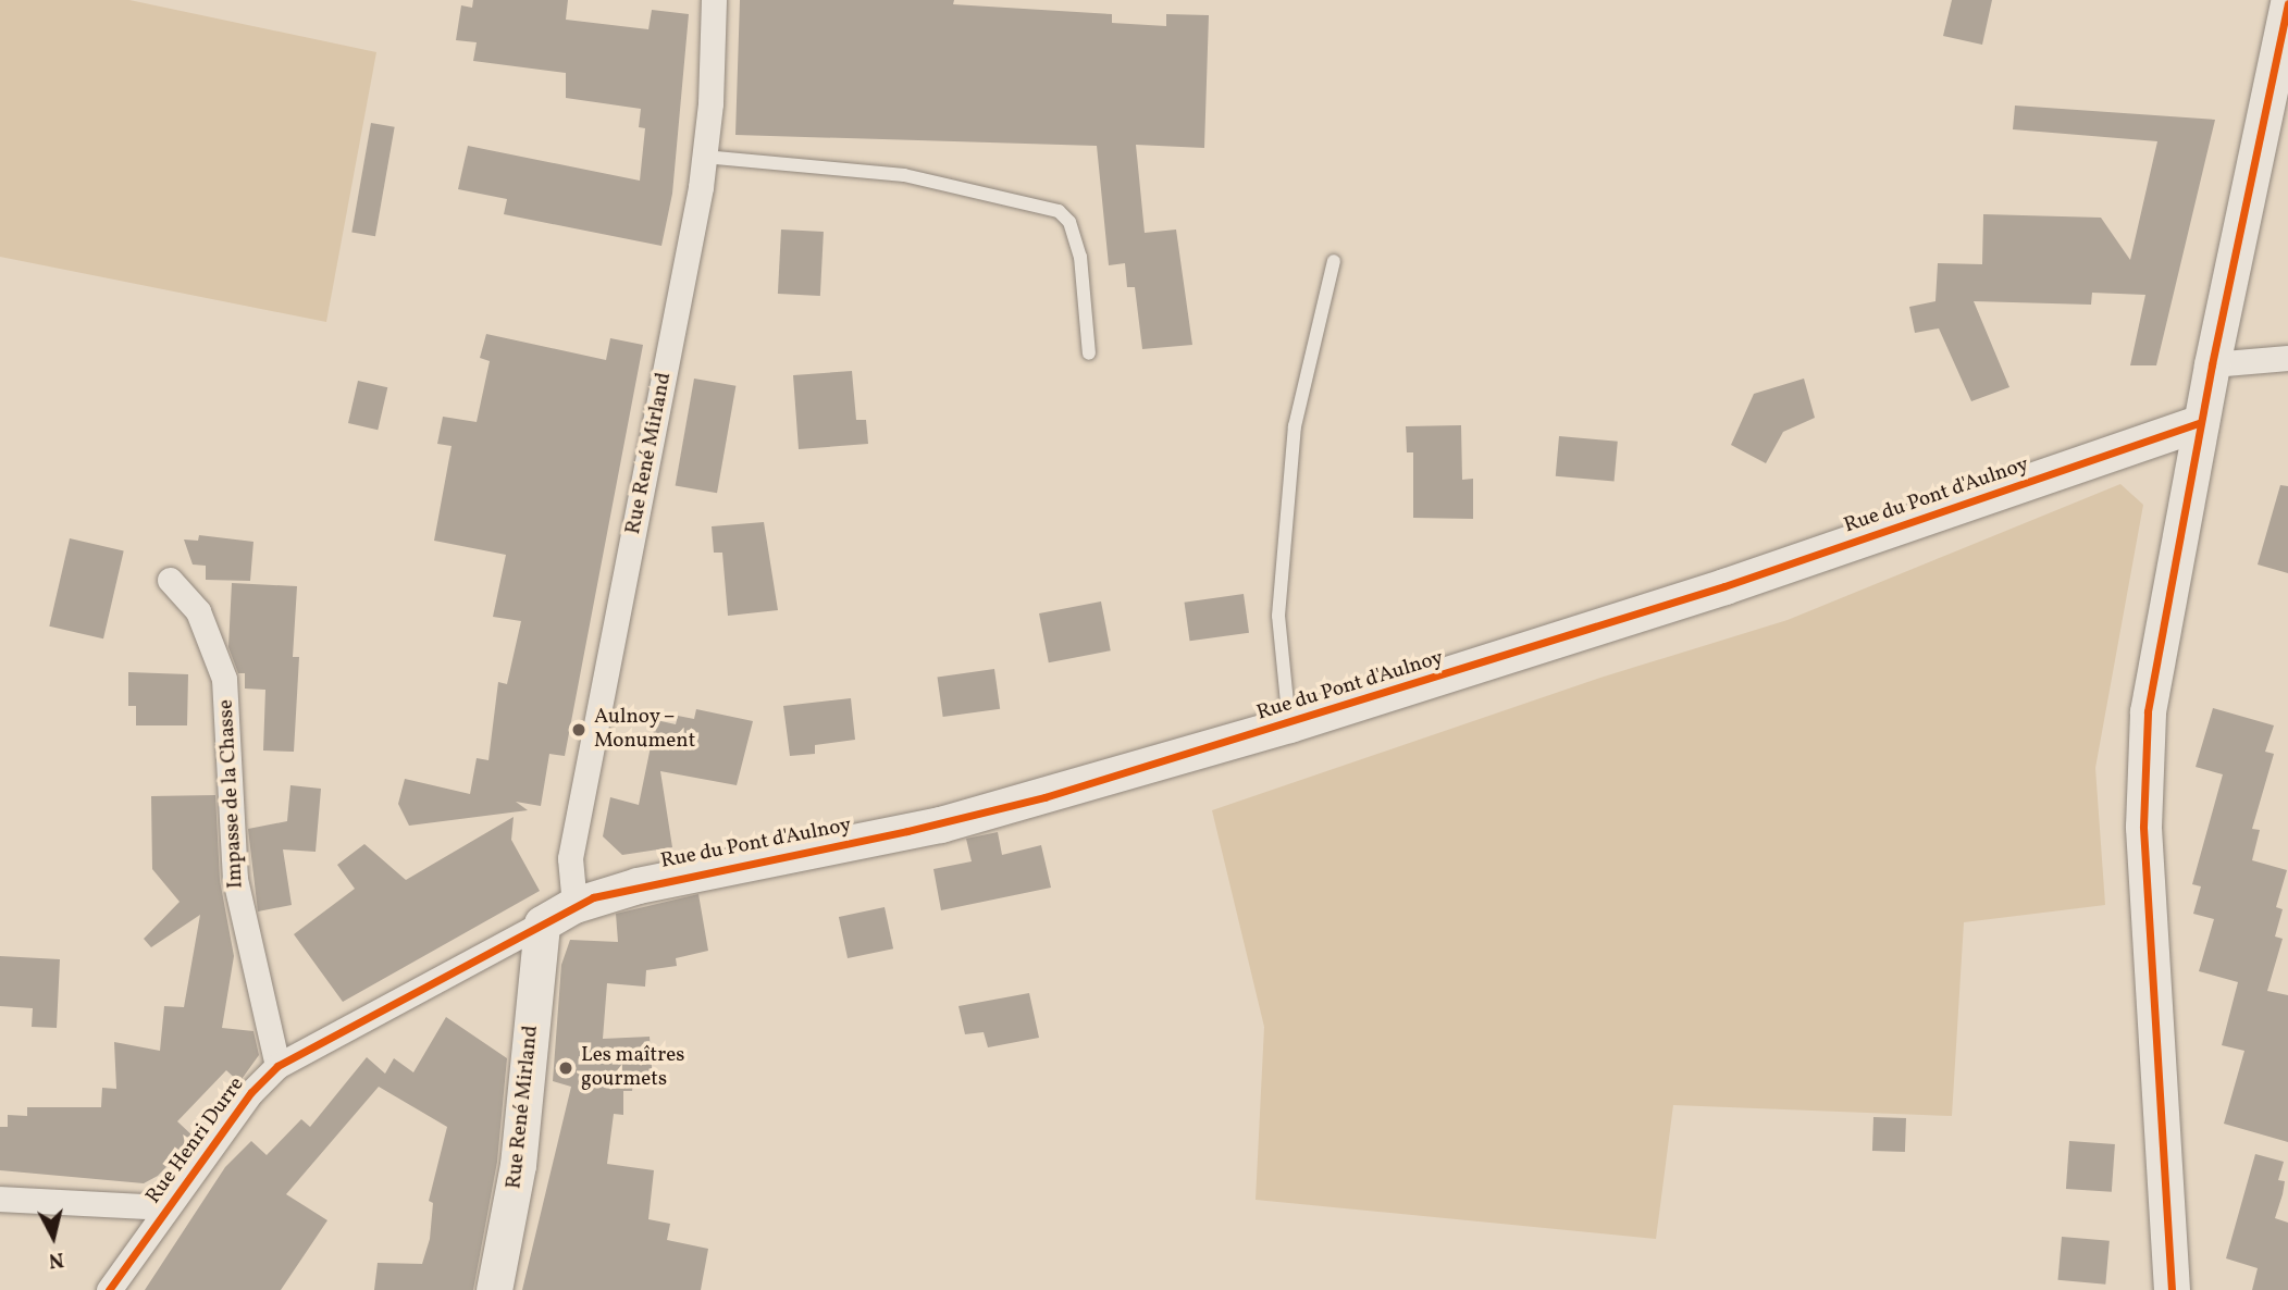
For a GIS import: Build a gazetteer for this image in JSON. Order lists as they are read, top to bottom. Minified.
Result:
{"streets":{"street":["Rue René Mirland","Rue du Pont d'Aulnoy","Impasse de la Chasse","Rue Henri Durre"]},"crossings":[["Rue René Mirland","Rue du Pont d'Aulnoy"],["Rue René Mirland","Rue Henri Durre"],["Rue du Pont d'Aulnoy","Rue Henri Durre"],["Impasse de la Chasse","Rue Henri Durre"]],"places":["Aulnoy – Monument","Les maîtres gourmets"],"north":"bottom"}
